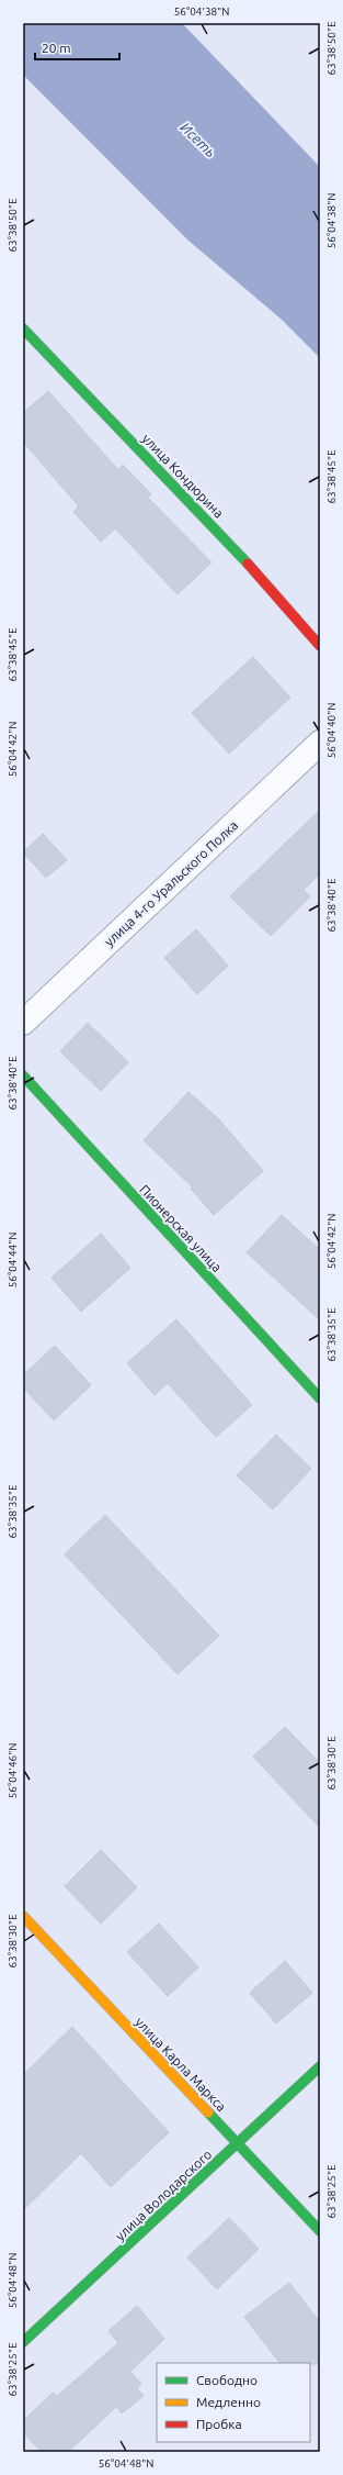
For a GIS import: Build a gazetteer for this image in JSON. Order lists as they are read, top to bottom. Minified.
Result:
{"streets":{"street":["улица Кондюрина","улица 4-го Уральского Полка","Пионерская улица","улица Карла Маркса","улица Володарского"]},"crossings":[["улица Карла Маркса","улица Володарского"]],"water":["Исеть"],"legend":["Свободно","Медленно","Пробка"],"scale_bar":"20 m","coordinates":["56°04'38\"N","63°38'50\"E","63°38'45\"E","56°04'40\"N","56°04'42\"N","63°38'40\"E","56°04'44\"N","63°38'35\"E","63°38'30\"E","56°04'46\"N","63°38'25\"E","56°04'48\"N"]}
